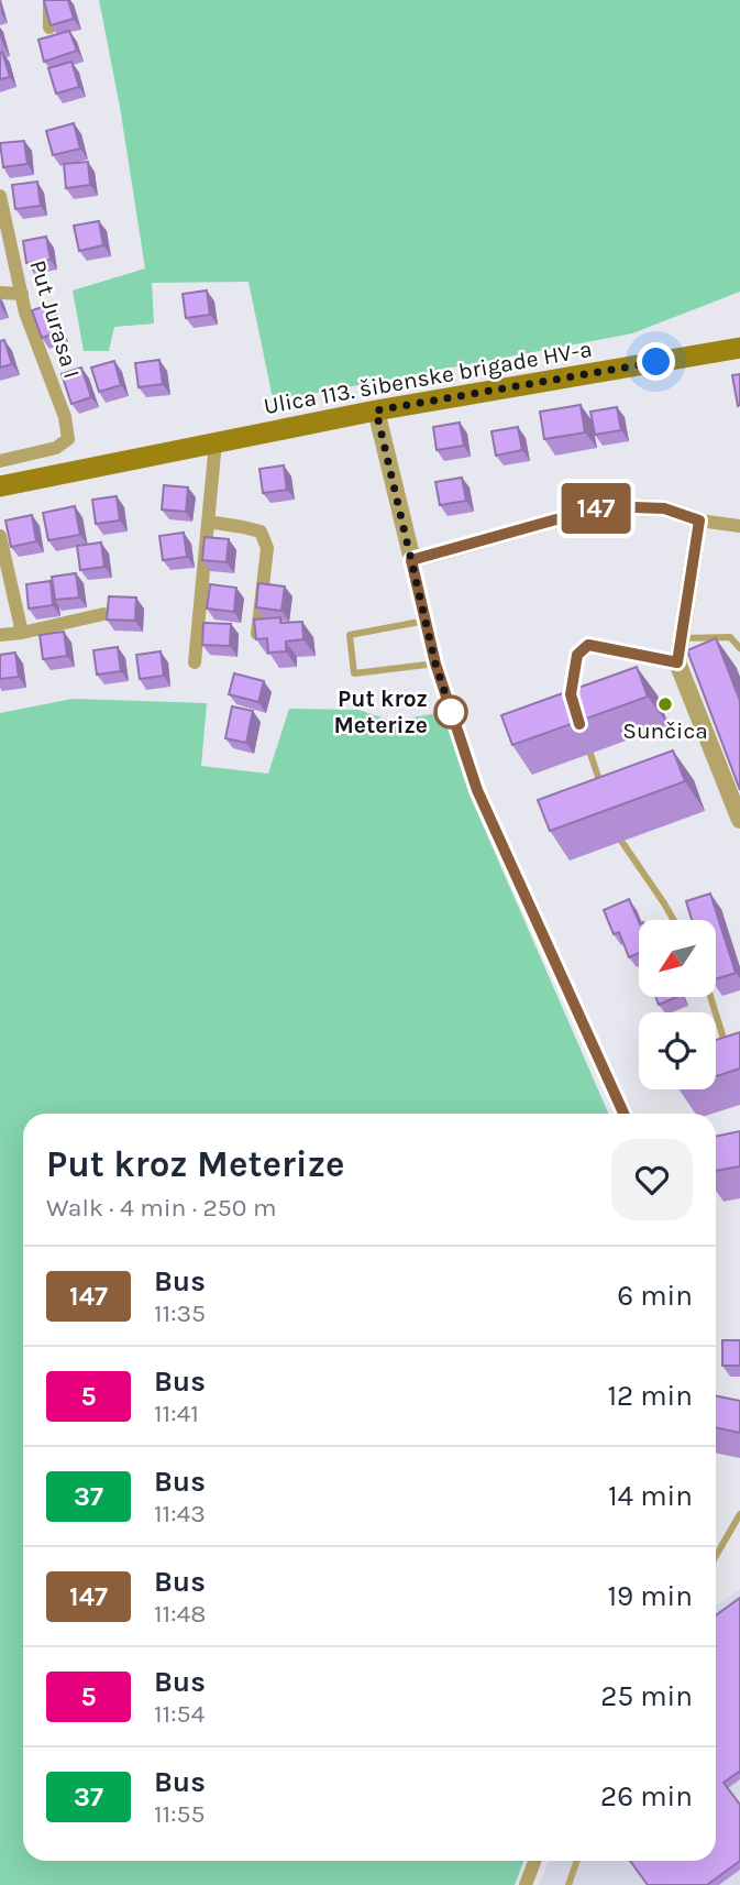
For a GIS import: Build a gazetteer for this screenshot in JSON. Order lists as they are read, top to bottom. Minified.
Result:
{"streets":{"main road":["Ulica 113. šibenske brigade HV-a"],"street":["Put Jurasa I"]},"places":["Sunčica","Put kroz Meterize"],"lines":["bus line 147"],"north":"bottom left","page":{"on_map":"147","heading":["Put kroz Meterize","Walk · 4 min · 250 m"],"list":[{"mark":"147","name":"Bus","note":"11:35","value":"6 min"},{"mark":"5","name":"Bus","note":"11:41","value":"12 min"},{"mark":"37","name":"Bus","note":"11:43","value":"14 min"},{"mark":"147","name":"Bus","note":"11:48","value":"19 min"},{"mark":"5","name":"Bus","note":"11:54","value":"25 min"},{"mark":"37","name":"Bus","note":"11:55","value":"26 min"}]}}
